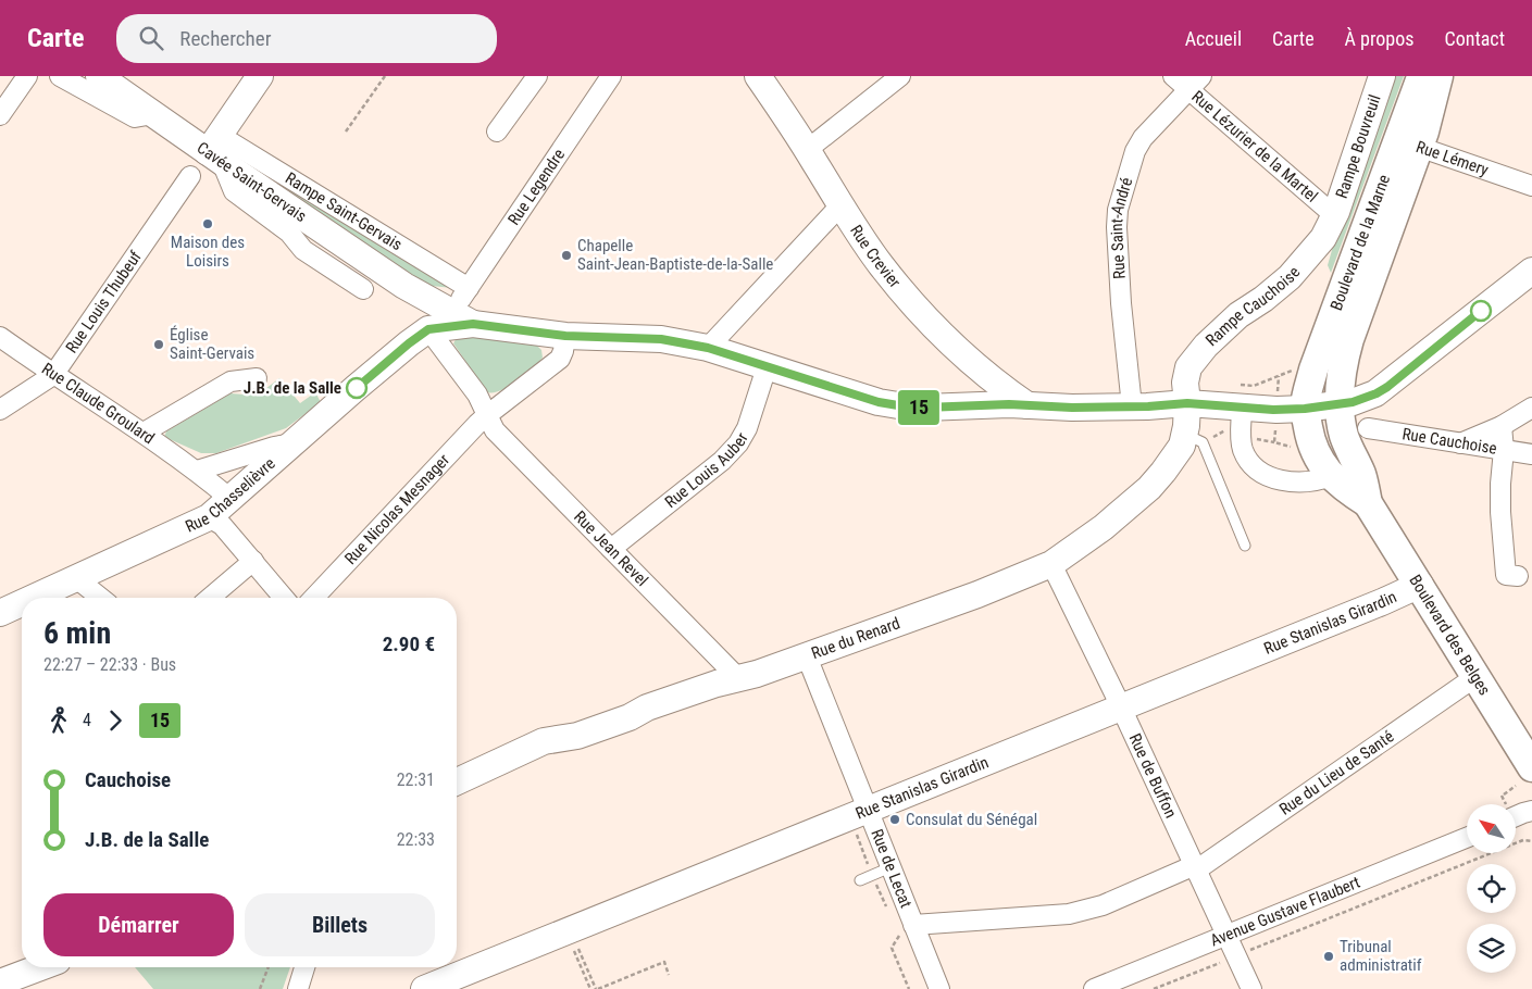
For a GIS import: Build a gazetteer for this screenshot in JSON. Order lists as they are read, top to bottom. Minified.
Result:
{"streets":{"main road":["Boulevard de la Marne","Boulevard des Belges"],"street":["Rue Lézurier de la Martel","Rampe Bouvreuil","Rue Lémery","Cavée Saint-Gervais","Rue Legendre","Rampe Saint-Gervais","Rue Saint-André","Rue Crevier","Rue Louis Thubeuf","Rampe Cauchoise","Rue Claude Groulard","Rue Cauchoise","Rue Louis Auber","Rue Chasselièvre","Rue Nicolas Mesnager","Rue Jean Revel","Rue Stanislas Girardin","Rue du Renard","Rue du Lieu de Santé","Rue de Buffon","Rue de Lecat","Avenue Gustave Flaubert"]},"crossings":[["Rue Lézurier de la Martel","Rampe Bouvreuil"],["Rue Lézurier de la Martel","Rue Saint-André"],["Rue Lézurier de la Martel","Rampe Cauchoise"],["Rampe Bouvreuil","Rampe Cauchoise"],["Rue Lémery","Boulevard de la Marne"],["Cavée Saint-Gervais","Rampe Saint-Gervais"],["Cavée Saint-Gervais","Rue Chasselièvre"],["Cavée Saint-Gervais","Rue Jean Revel"],["Rue Legendre","Rampe Saint-Gervais"],["Boulevard de la Marne","Boulevard des Belges"],["Rue Louis Thubeuf","Rue Claude Groulard"],["Rampe Cauchoise","Rue du Renard"],["Rue Claude Groulard","Rue Chasselièvre"],["Rue Louis Auber","Rue Jean Revel"],["Rue Chasselièvre","Rue Jean Revel"],["Rue Nicolas Mesnager","Rue Jean Revel"],["Rue Jean Revel","Rue du Renard"],["Rue Stanislas Girardin","Boulevard des Belges"],["Rue Stanislas Girardin","Rue de Buffon"],["Rue Stanislas Girardin","Rue de Lecat"],["Boulevard des Belges","Rue du Lieu de Santé"],["Rue du Renard","Rue de Buffon"],["Rue du Renard","Rue de Lecat"],["Rue du Lieu de Santé","Rue de Buffon"],["Rue du Lieu de Santé","Rue de Lecat"],["Rue de Buffon","Avenue Gustave Flaubert"]],"places":["Maison des Loisirs","Chapelle Saint-Jean-Baptiste-de-la-Salle","Église Saint-Gervais","J.B. de la Salle","Consulat du Sénégal","Tribunal administratif"],"lines":["bus line 15"],"north":"top left","page":{"header":"Carte","search":"Rechercher","nav":["Accueil","Carte","À propos","Contact"],"on_map":"15","heading":["6 min","22:27 – 22:33 · Bus","2.90 €"],"legs":["4","15"],"list":[{"name":"Cauchoise","value":"22:31"},{"name":"J.B. de la Salle","value":"22:33"}],"buttons":["Démarrer","Billets"]}}
